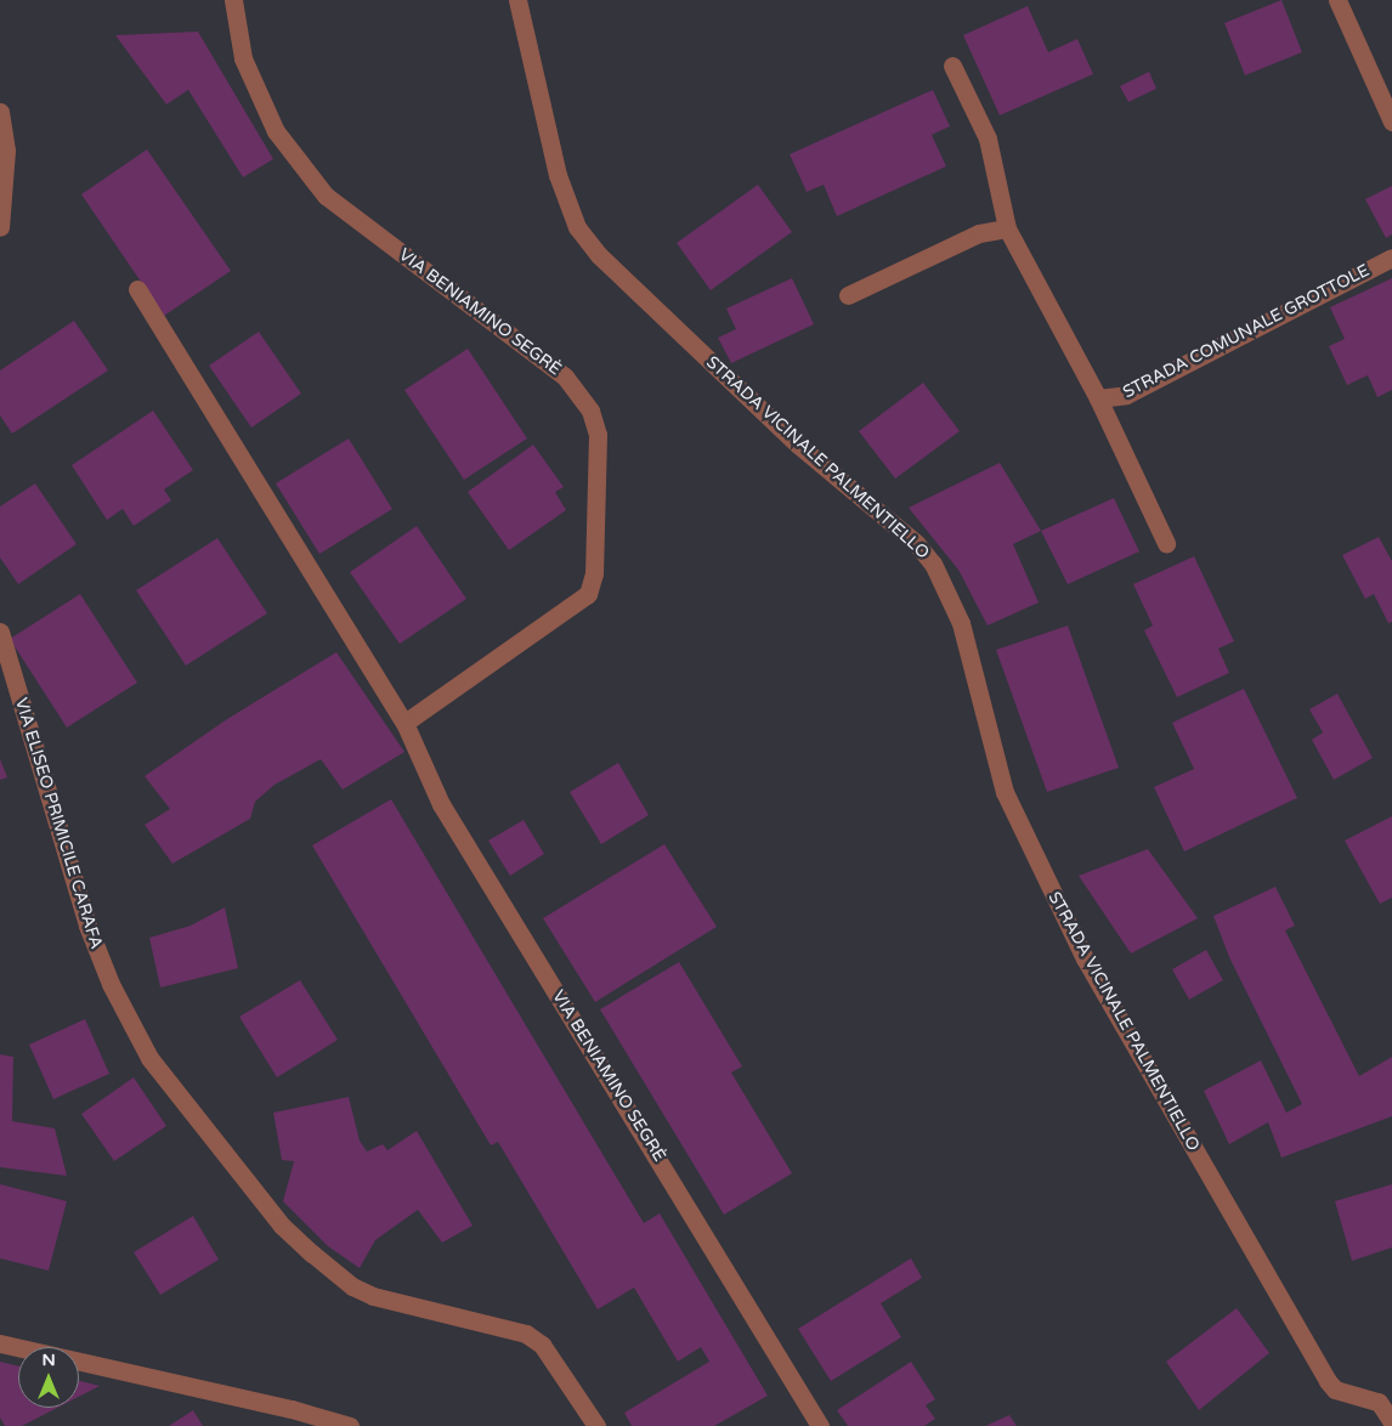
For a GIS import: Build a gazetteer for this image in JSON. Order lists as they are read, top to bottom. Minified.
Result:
{"streets":{"street":["VIA BENIAMINO SEGRÈ","STRADA COMUNALE GROTTOLE","STRADA VICINALE PALMENTIELLO","VIA ELISEO PRIMICILE CARAFA"]},"north":"top"}
